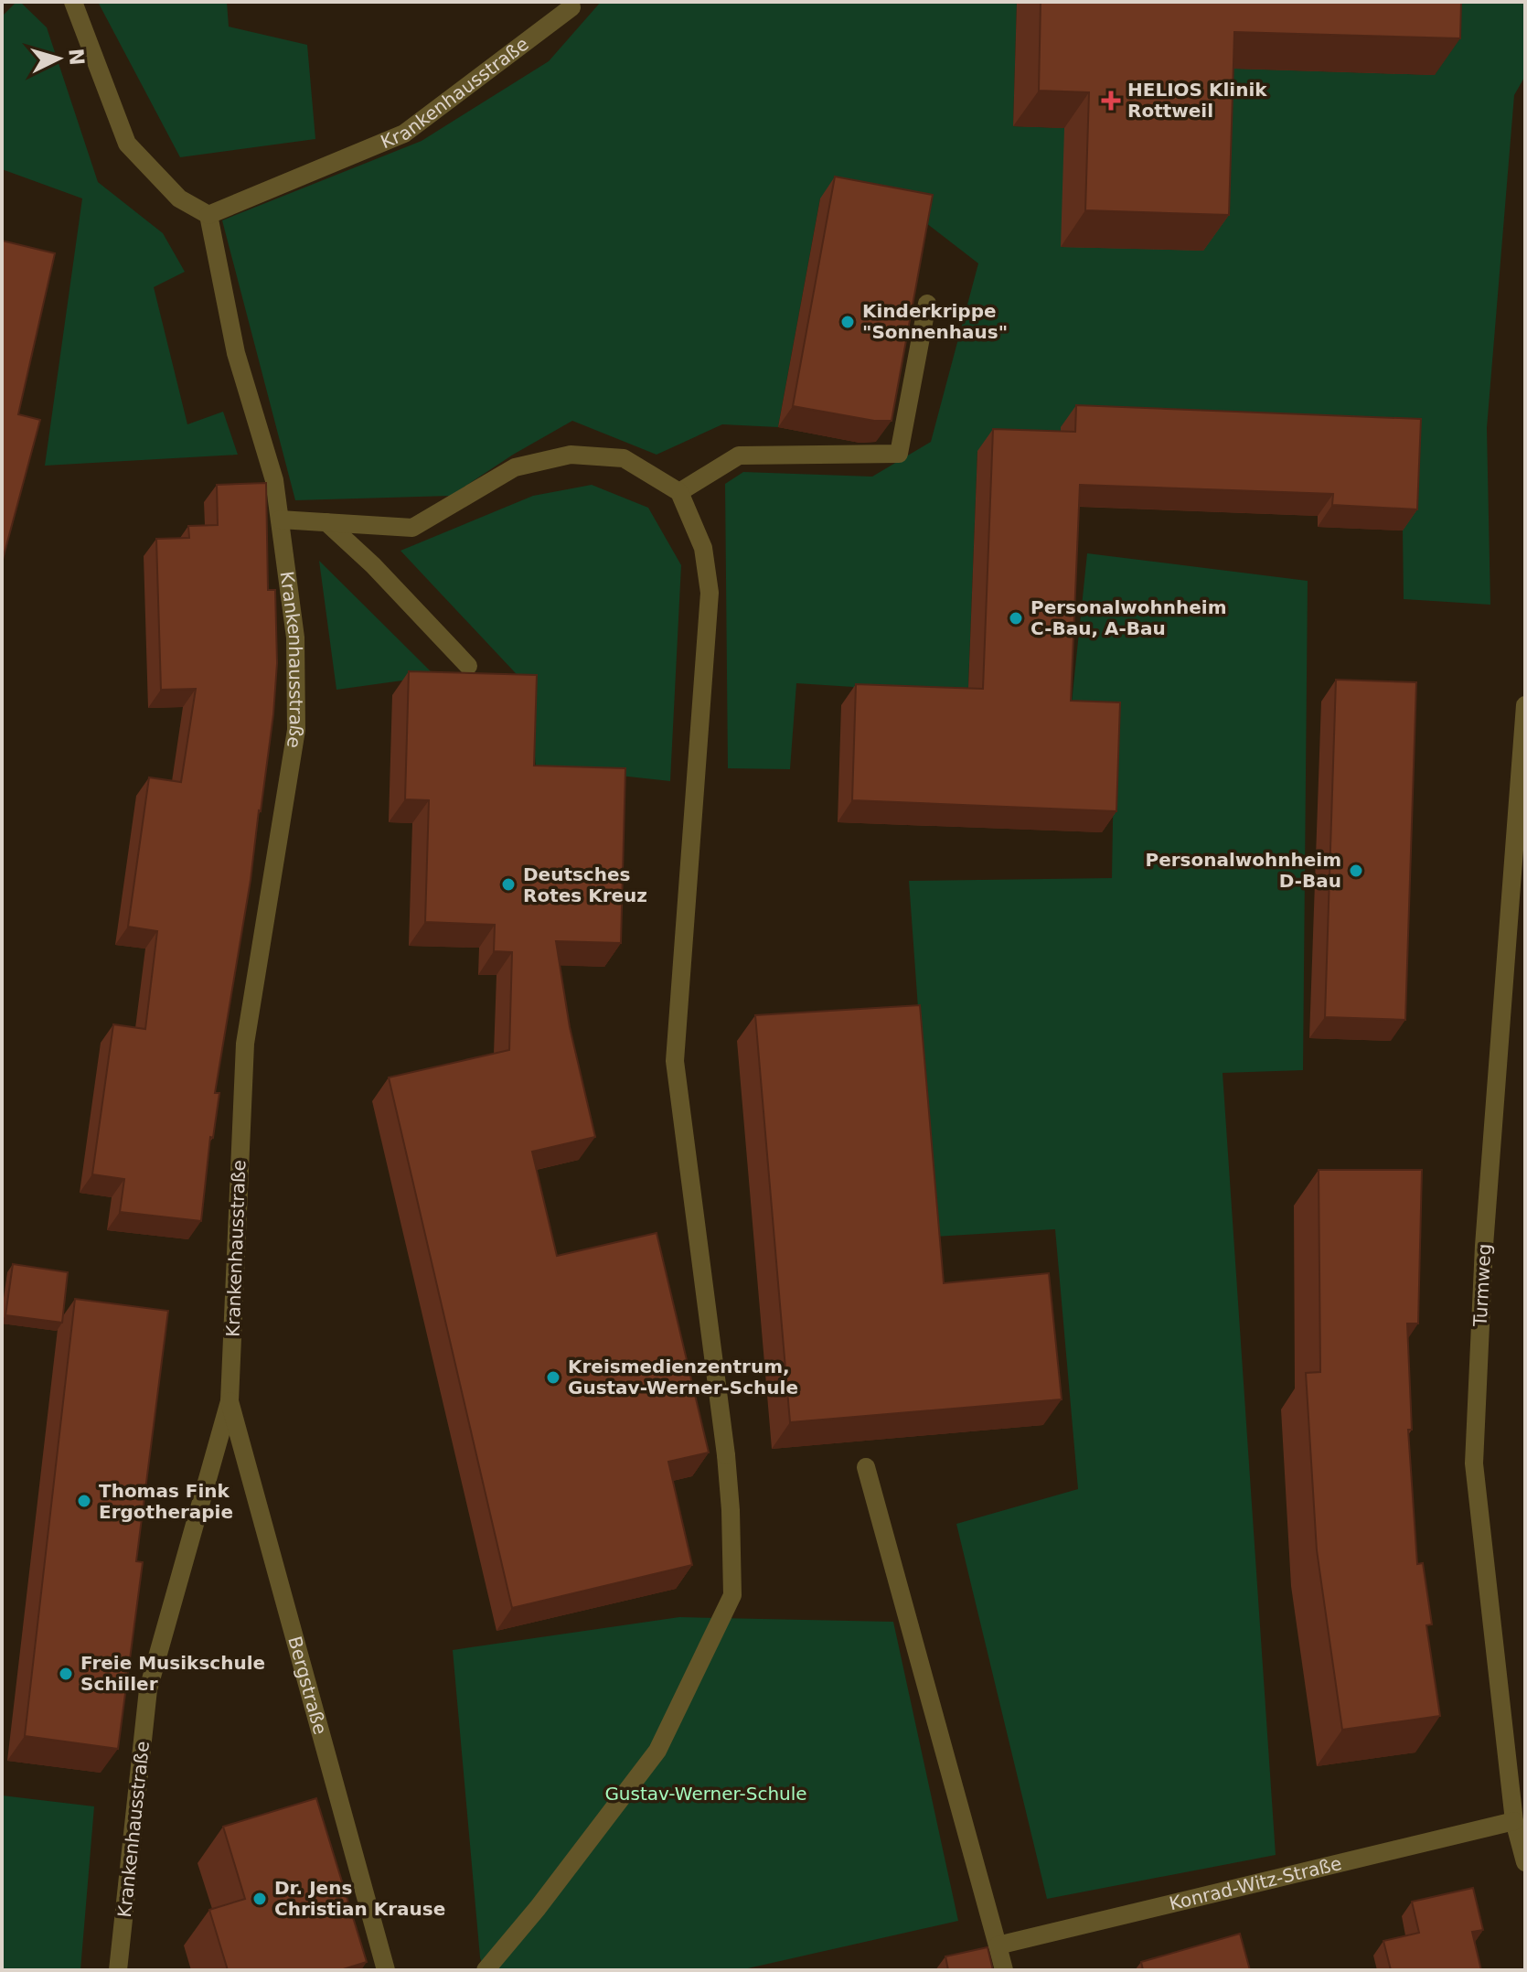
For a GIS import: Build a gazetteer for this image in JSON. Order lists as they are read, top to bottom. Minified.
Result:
{"streets":{"street":["Krankenhausstraße","Turmweg","Bergstraße","Konrad-Witz-Straße"]},"crossings":[["Krankenhausstraße","Bergstraße"],["Turmweg","Konrad-Witz-Straße"]],"parks":["Gustav-Werner-Schule"],"places":{"health":["HELIOS Klinik Rottweil"],"other":["Kinderkrippe \"Sonnenhaus\"","Personalwohnheim C-Bau, A-Bau","Personalwohnheim D-Bau","Deutsches Rotes Kreuz","Kreismedienzentrum, Gustav-Werner-Schule","Thomas Fink Ergotherapie","Freie Musikschule Schiller","Dr. Jens Christian Krause"]},"north":"right"}
